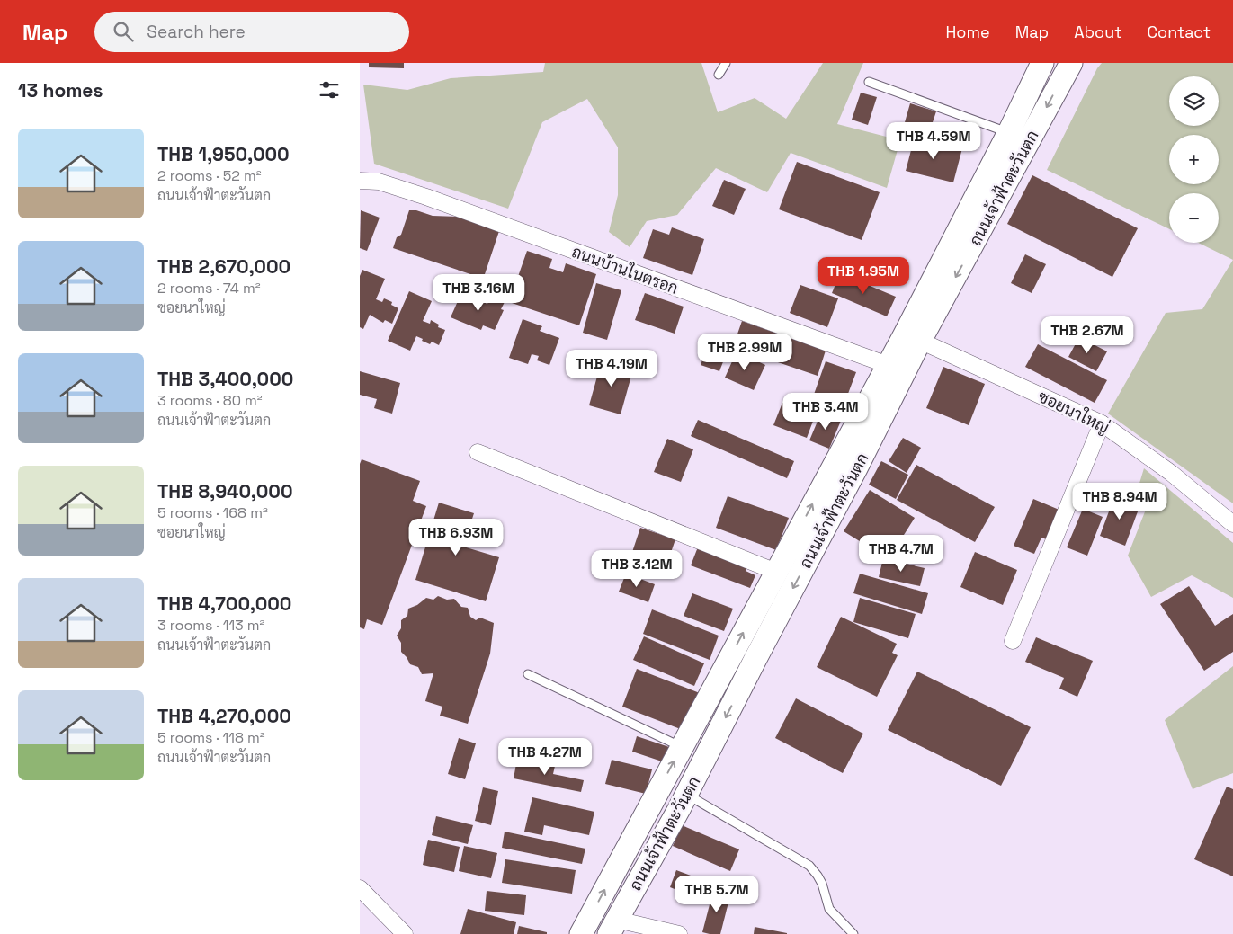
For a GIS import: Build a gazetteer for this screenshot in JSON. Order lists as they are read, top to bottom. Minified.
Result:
{"streets":{"main road":["ถนนเจ้าฟ้าตะวันตก"],"street":["ถนนบ้านในตรอก","ซอยนาใหญ่"]},"crossings":[["ถนนเจ้าฟ้าตะวันตก","ถนนบ้านในตรอก"],["ถนนเจ้าฟ้าตะวันตก","ซอยนาใหญ่"]],"page":{"header":"Map","search":"Search here","nav":["Home","Map","About","Contact"],"heading":"13 homes","map_buttons":["+","−"],"list":[{"name":"THB 1,950,000","note":"2 rooms · 52 m² · ถนนเจ้าฟ้าตะวันตก"},{"name":"THB 2,670,000","note":"2 rooms · 74 m² · ซอยนาใหญ่"},{"name":"THB 3,400,000","note":"3 rooms · 80 m² · ถนนเจ้าฟ้าตะวันตก"},{"name":"THB 8,940,000","note":"5 rooms · 168 m² · ซอยนาใหญ่"},{"name":"THB 4,700,000","note":"3 rooms · 113 m² · ถนนเจ้าฟ้าตะวันตก"},{"name":"THB 4,270,000","note":"5 rooms · 118 m² · ถนนเจ้าฟ้าตะวันตก"}],"price":["THB 4.59M","THB 1.95M","THB 3.16M","THB 2.67M","THB 2.99M","THB 4.19M","THB 3.4M","THB 8.94M","THB 6.93M","THB 4.7M","THB 3.12M","THB 4.27M","THB 5.7M"]}}
